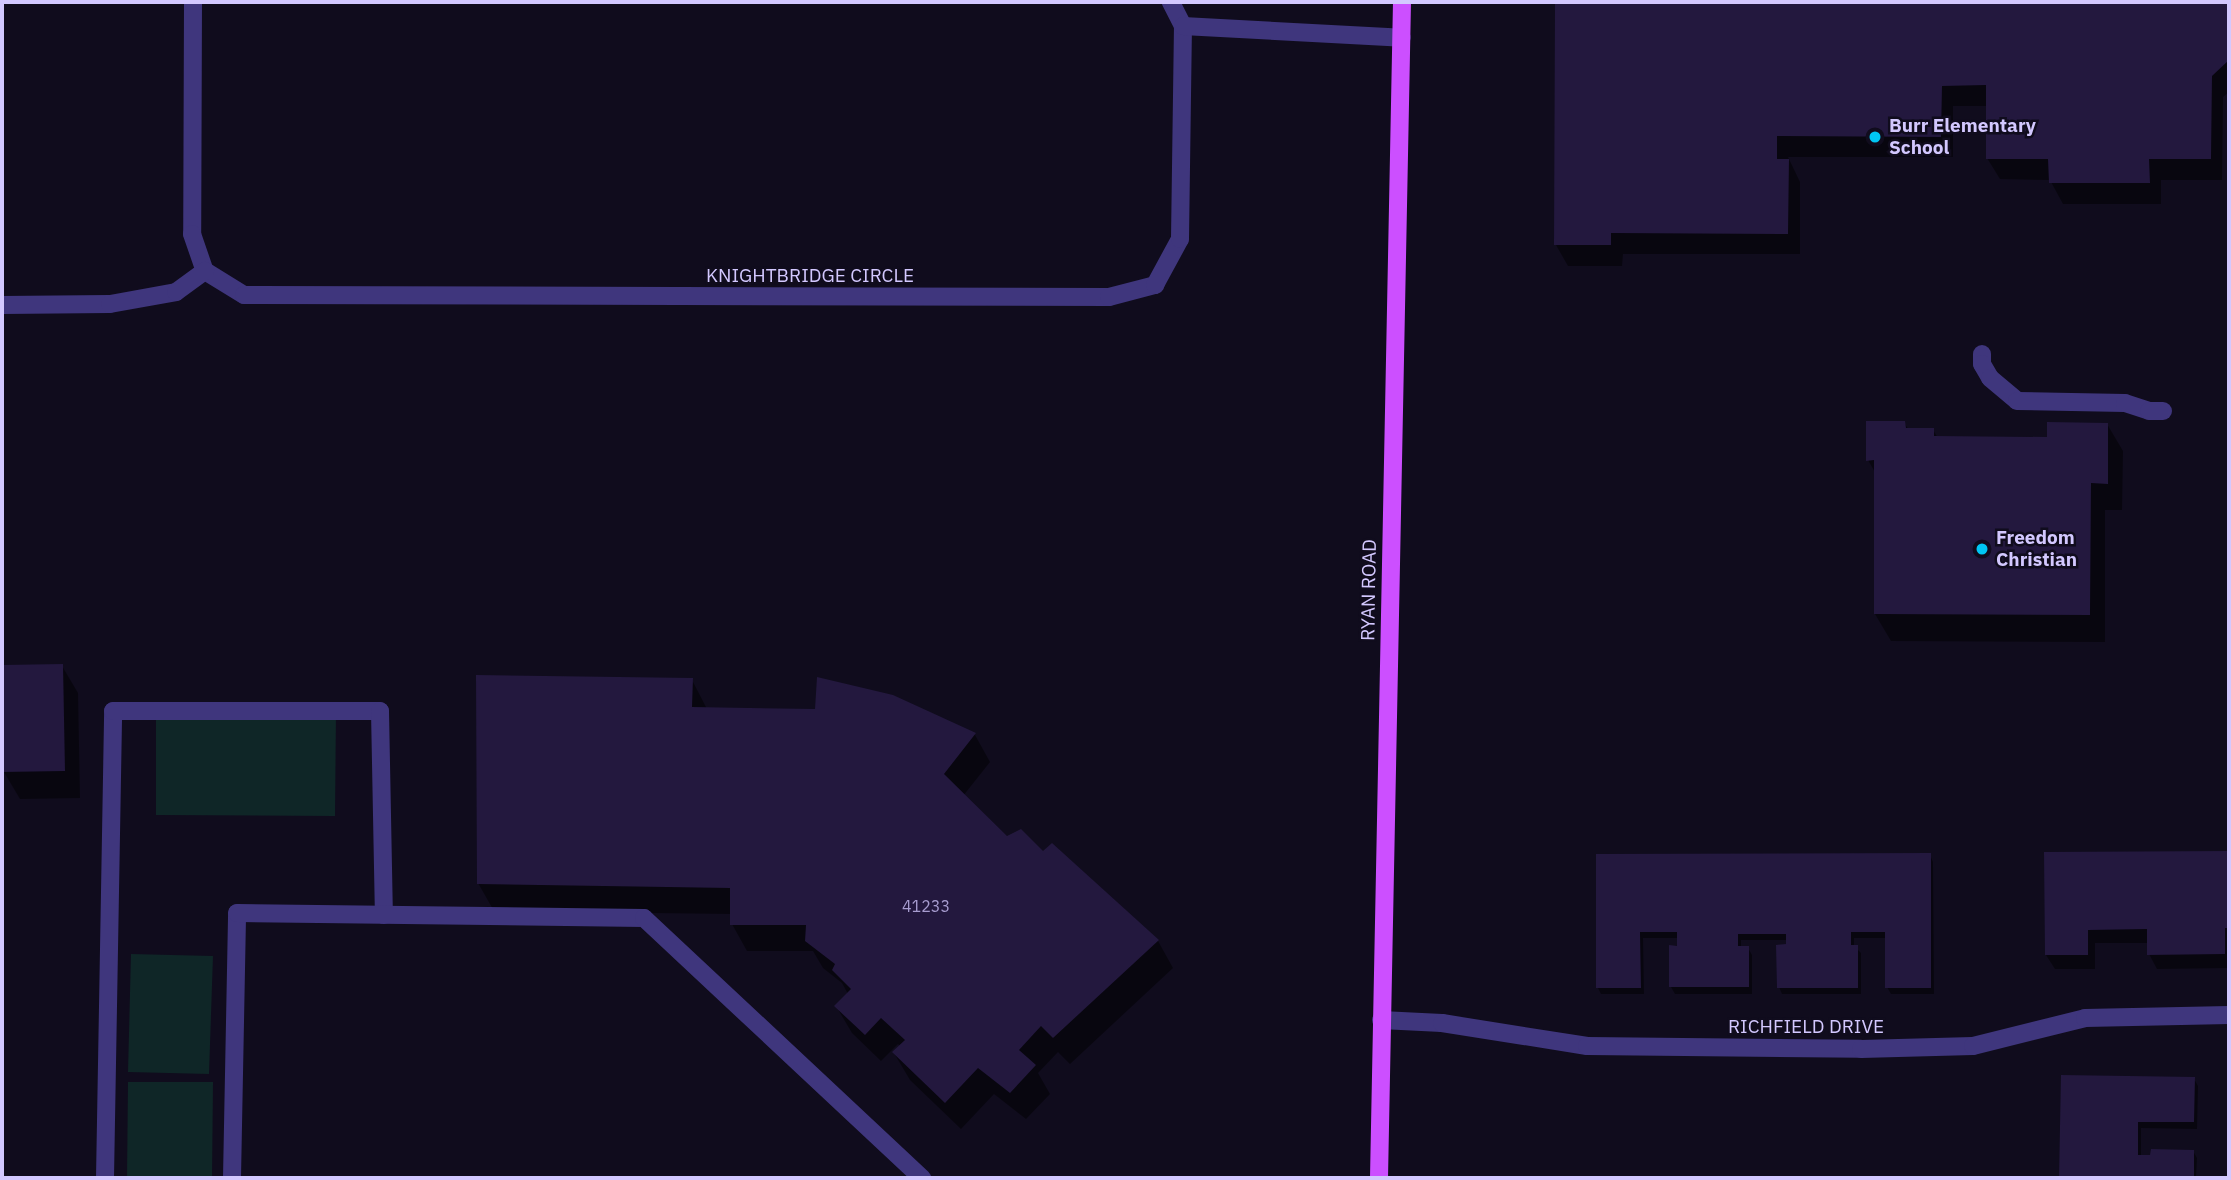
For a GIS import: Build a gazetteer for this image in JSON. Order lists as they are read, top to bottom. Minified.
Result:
{"streets":{"main road":["RYAN ROAD"],"street":["KNIGHTBRIDGE CIRCLE","RICHFIELD DRIVE"]},"crossings":[["RYAN ROAD","RICHFIELD DRIVE"]],"places":["Burr Elementary School","Freedom Christian"],"house_numbers":["41233"]}
